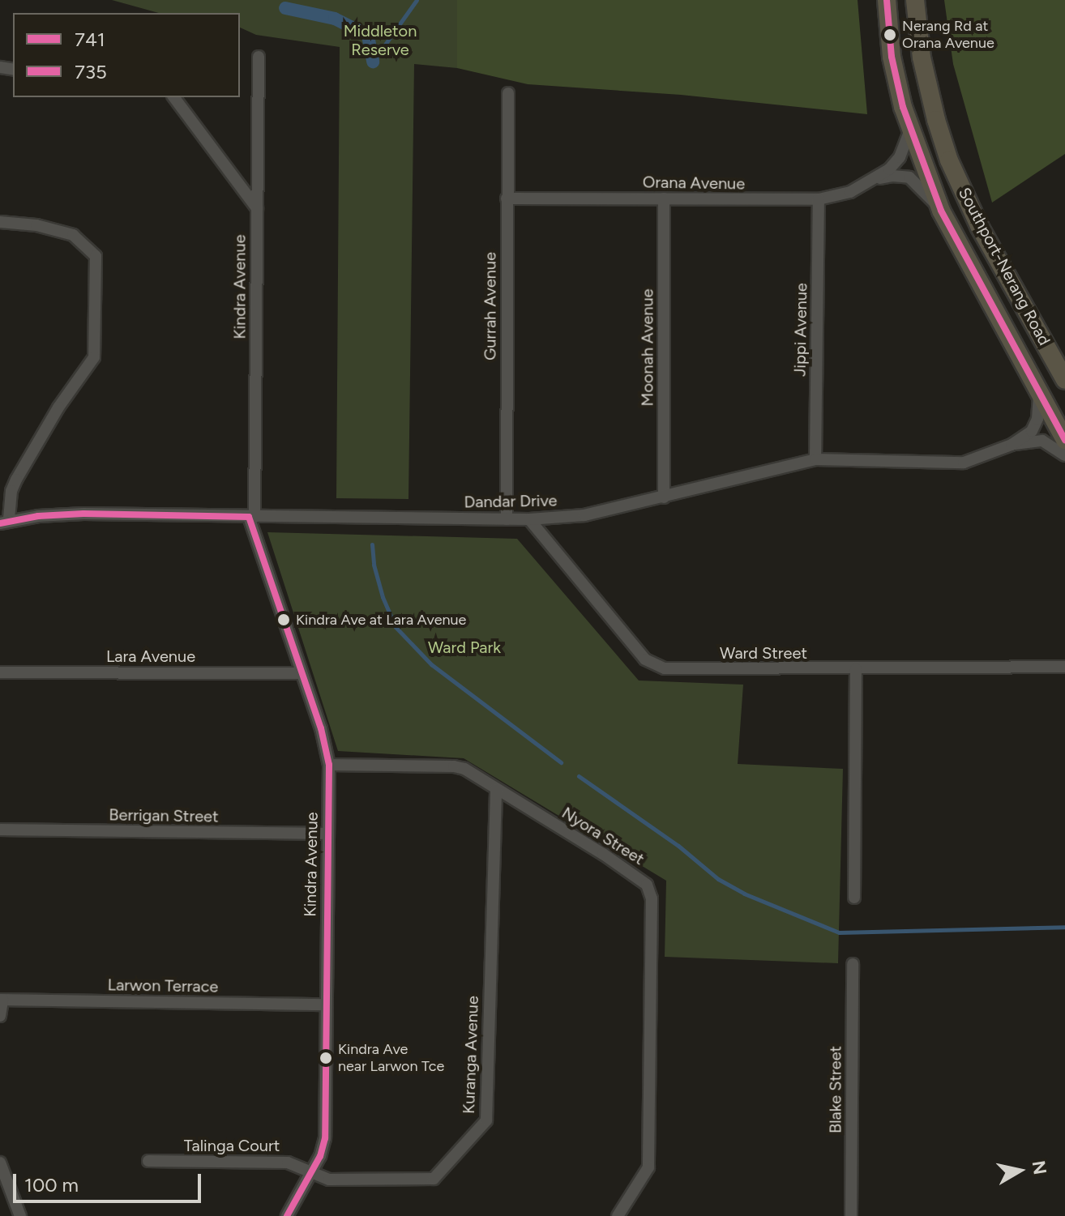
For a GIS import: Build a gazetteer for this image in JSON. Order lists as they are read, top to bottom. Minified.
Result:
{"streets":{"main road":["Southport-Nerang Road"],"street":["Orana Avenue","Kindra Avenue","Gurrah Avenue","Jippi Avenue","Moonah Avenue","Dandar Drive","Ward Street","Lara Avenue","Berrigan Street","Nyora Street","Larwon Terrace","Kuranga Avenue","Blake Street","Talinga Court"]},"crossings":[["Orana Avenue","Southport-Nerang Road"],["Orana Avenue","Gurrah Avenue"],["Orana Avenue","Jippi Avenue"],["Orana Avenue","Moonah Avenue"],["Southport-Nerang Road","Dandar Drive"],["Kindra Avenue","Dandar Drive"],["Kindra Avenue","Lara Avenue"],["Kindra Avenue","Berrigan Street"],["Kindra Avenue","Nyora Street"],["Kindra Avenue","Larwon Terrace"],["Kindra Avenue","Kuranga Avenue"],["Kindra Avenue","Talinga Court"],["Gurrah Avenue","Dandar Drive"],["Jippi Avenue","Dandar Drive"],["Moonah Avenue","Dandar Drive"],["Dandar Drive","Ward Street"],["Nyora Street","Kuranga Avenue"],["Kuranga Avenue","Talinga Court"]],"parks":["Middleton Reserve","Ward Park"],"places":["Nerang Rd at Orana Avenue","Kindra Ave at Lara Avenue","Kindra Ave near Larwon Tce"],"lines":["transit line 735","transit line 741"],"legend":["741","735"],"scale_bar":"100 m","north":"right"}
